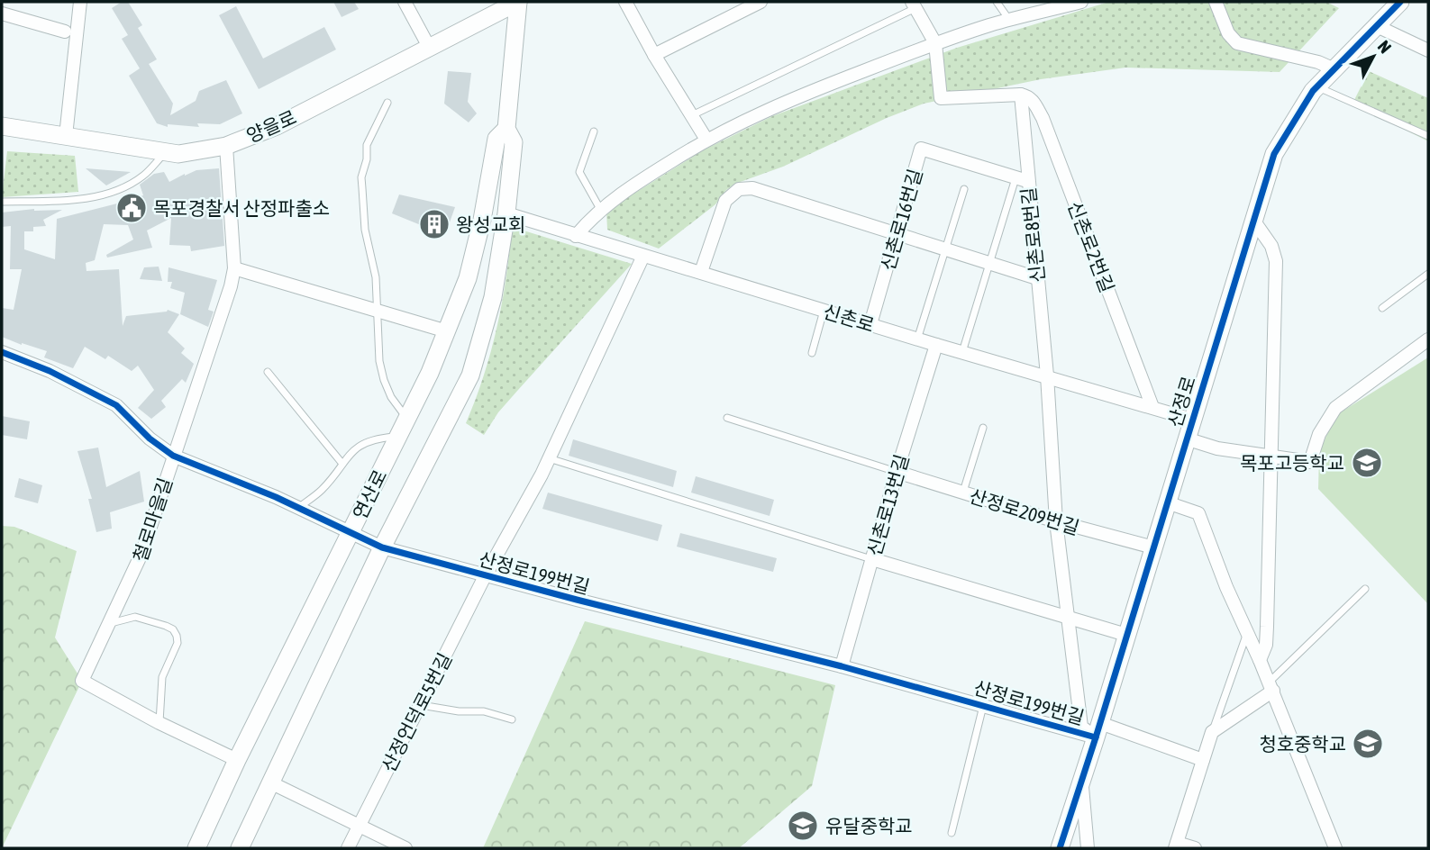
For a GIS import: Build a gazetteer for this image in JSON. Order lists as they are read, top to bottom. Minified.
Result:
{"streets":{"street":["양을로","신촌로16번길","신촌로8번길","신촌로2번길","신촌로","산정로","연산로","신촌로13번길","산정로209번길","철로마을길","산정로199번길","산정언덕로5번길"]},"crossings":[["양을로","연산로"],["양을로","철로마을길"],["신촌로16번길","신촌로8번길"],["신촌로16번길","신촌로"],["신촌로8번길","신촌로2번길"],["신촌로8번길","신촌로"],["신촌로8번길","산정로"],["신촌로8번길","산정로209번길"],["신촌로8번길","산정로199번길"],["신촌로2번길","신촌로"],["신촌로","산정로"],["신촌로","연산로"],["신촌로","신촌로13번길"],["신촌로","산정언덕로5번길"],["산정로","산정로209번길"],["산정로","산정로199번길"],["연산로","철로마을길"],["연산로","산정로199번길"],["신촌로13번길","산정로209번길"],["신촌로13번길","산정로199번길"],["철로마을길","산정로199번길"],["산정로199번길","산정언덕로5번길"]],"places":{"public building":["목포경찰서 산정파출소"],"building":["왕성교회"],"school or university":["목포고등학교","청호중학교","유달중학교"]},"north":"top right"}
